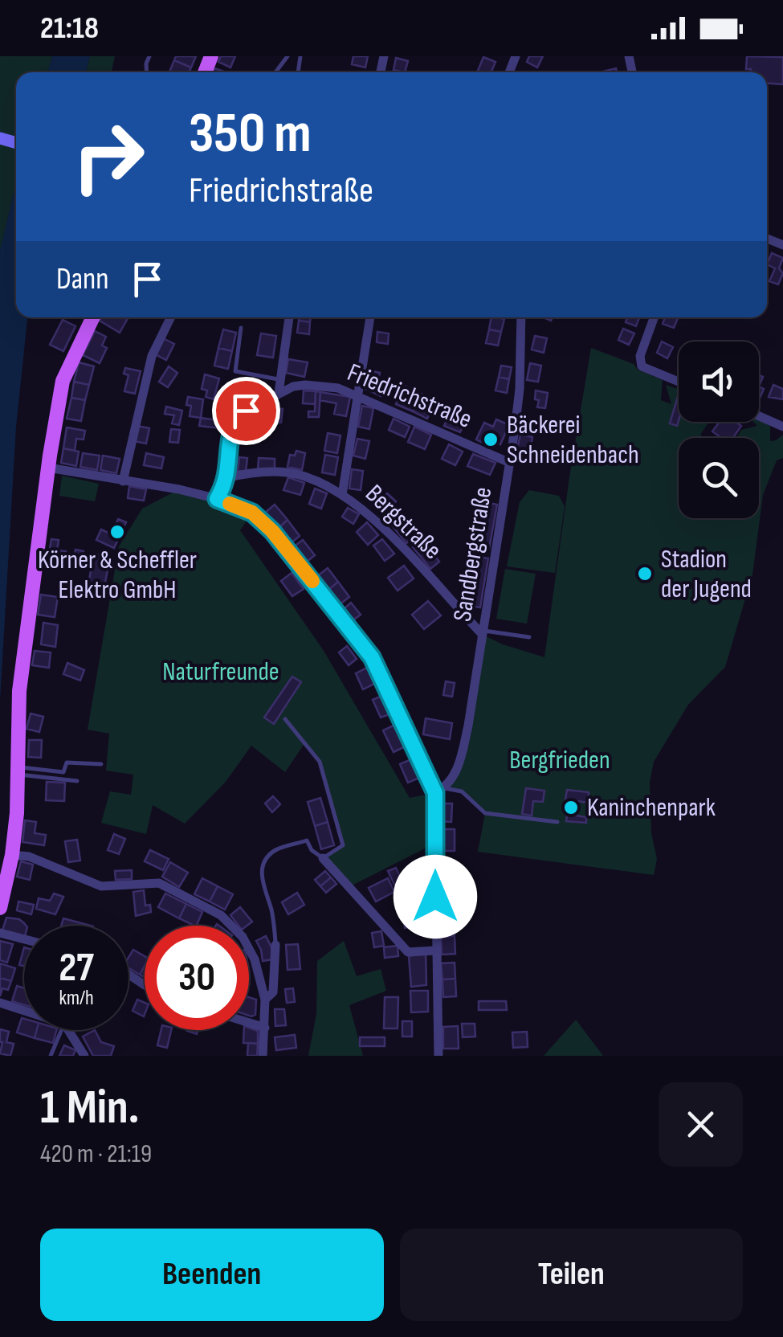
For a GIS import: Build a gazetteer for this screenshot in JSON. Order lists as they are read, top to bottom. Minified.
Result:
{"streets":{"street":["Friedrichstraße","Bergstraße","Sandbergstraße"]},"crossings":[["Friedrichstraße","Bergstraße"],["Friedrichstraße","Sandbergstraße"],["Bergstraße","Sandbergstraße"]],"parks":["Naturfreunde","Bergfrieden"],"places":["Bäckerei Schneidenbach","Körner & Scheffler Elektro GmbH","Stadion der Jugend","Kaninchenpark"],"page":{"status":"21:18","turn":["350 m","Friedrichstraße"],"then":"Dann","speed":"27 km/h","limit":"30","heading":["1 Min.","420 m · 21:19"],"buttons":["Beenden","Teilen"]}}
